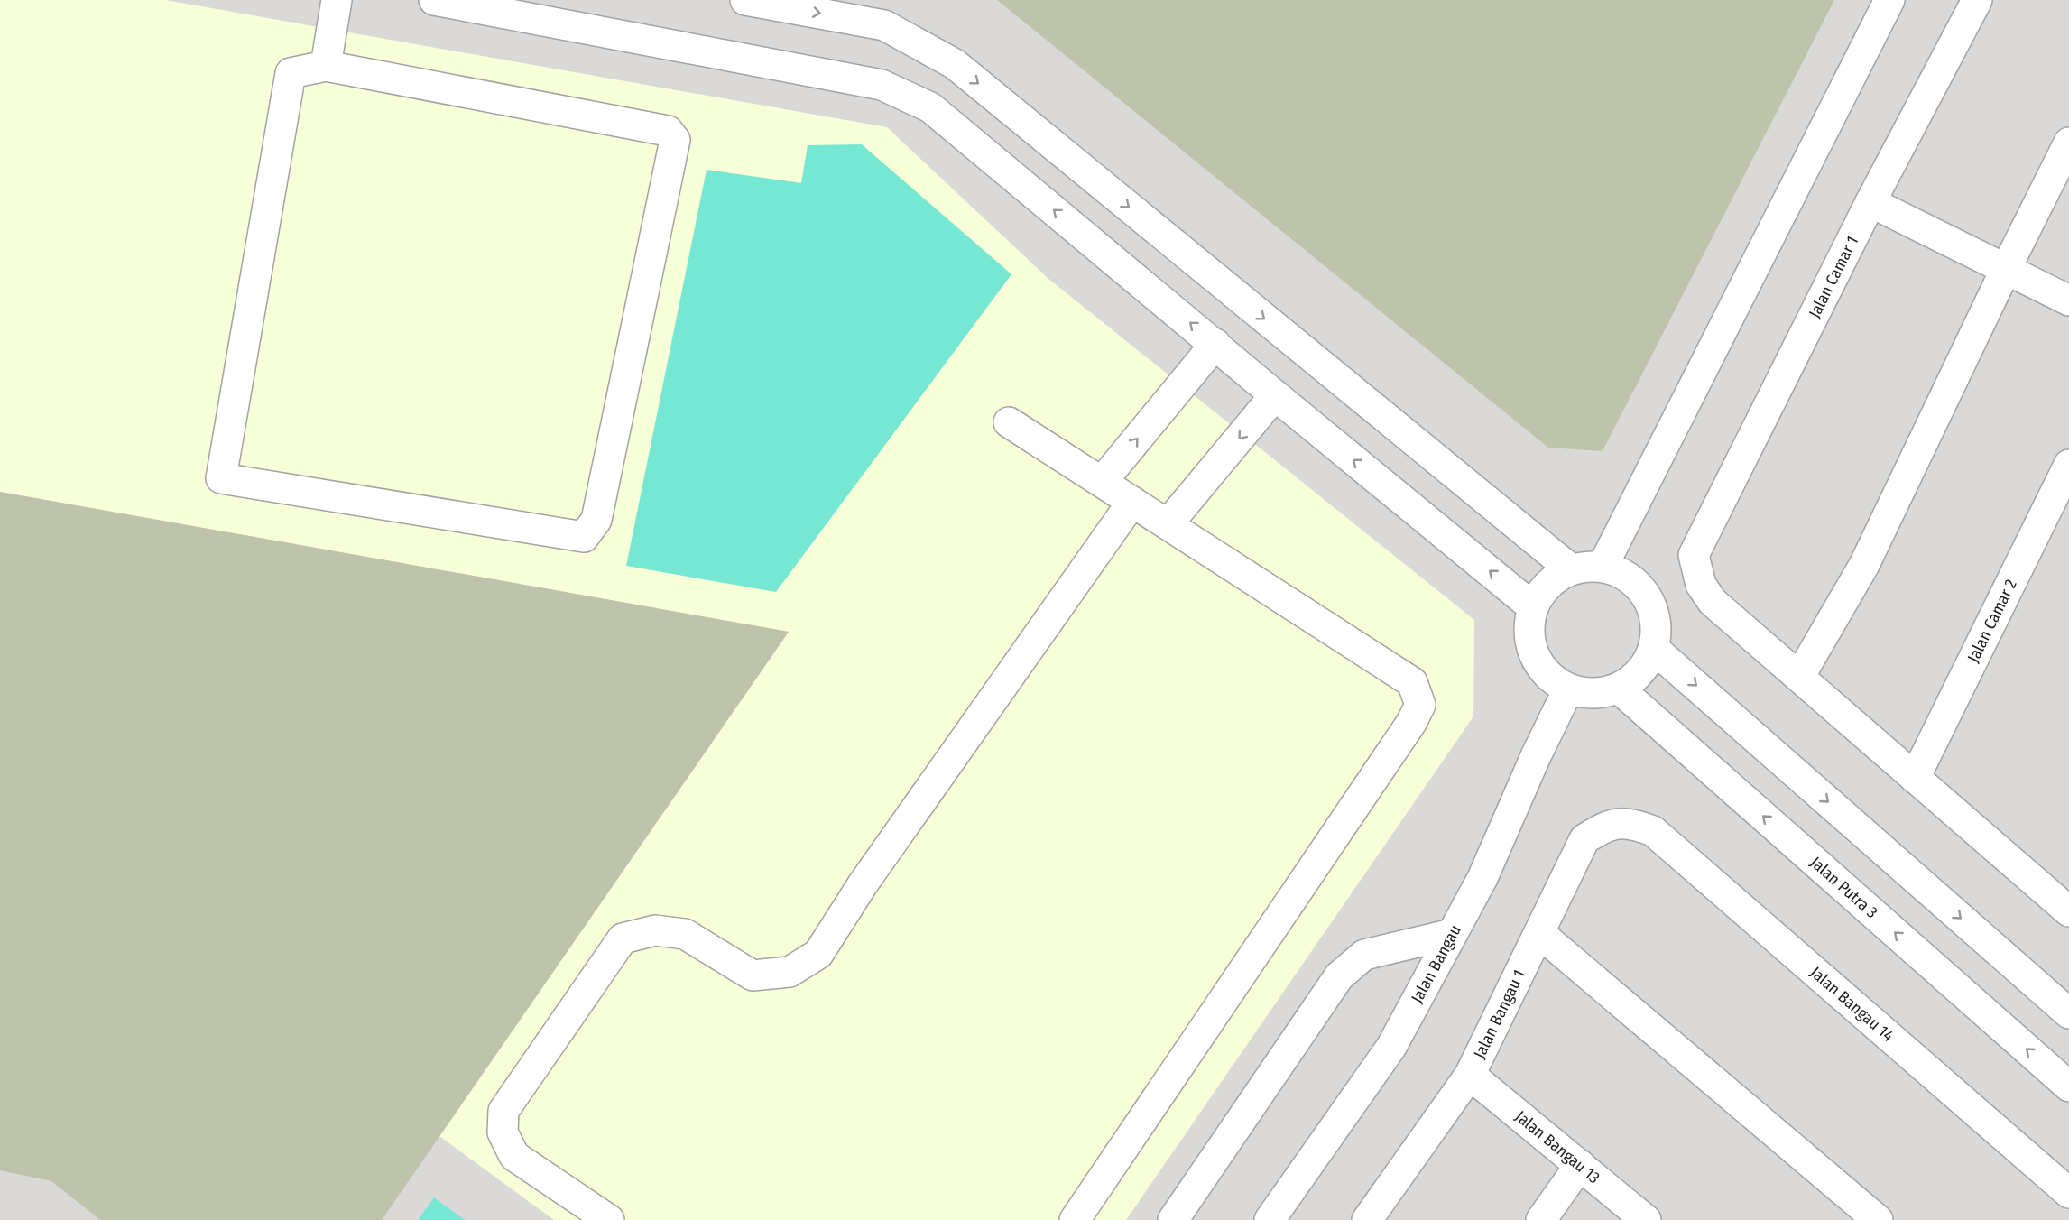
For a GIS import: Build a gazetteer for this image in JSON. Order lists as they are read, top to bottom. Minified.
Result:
{"streets":{"street":["Jalan Camar 1","Jalan Camar 2","Jalan Putra 3","Jalan Bangau","Jalan Bangau 14","Jalan Bangau 1","Jalan Bangau 13"]},"crossings":[["Jalan Putra 3","Jalan Bangau"],["Jalan Bangau 14","Jalan Bangau 1"],["Jalan Bangau 1","Jalan Bangau 13"]]}
